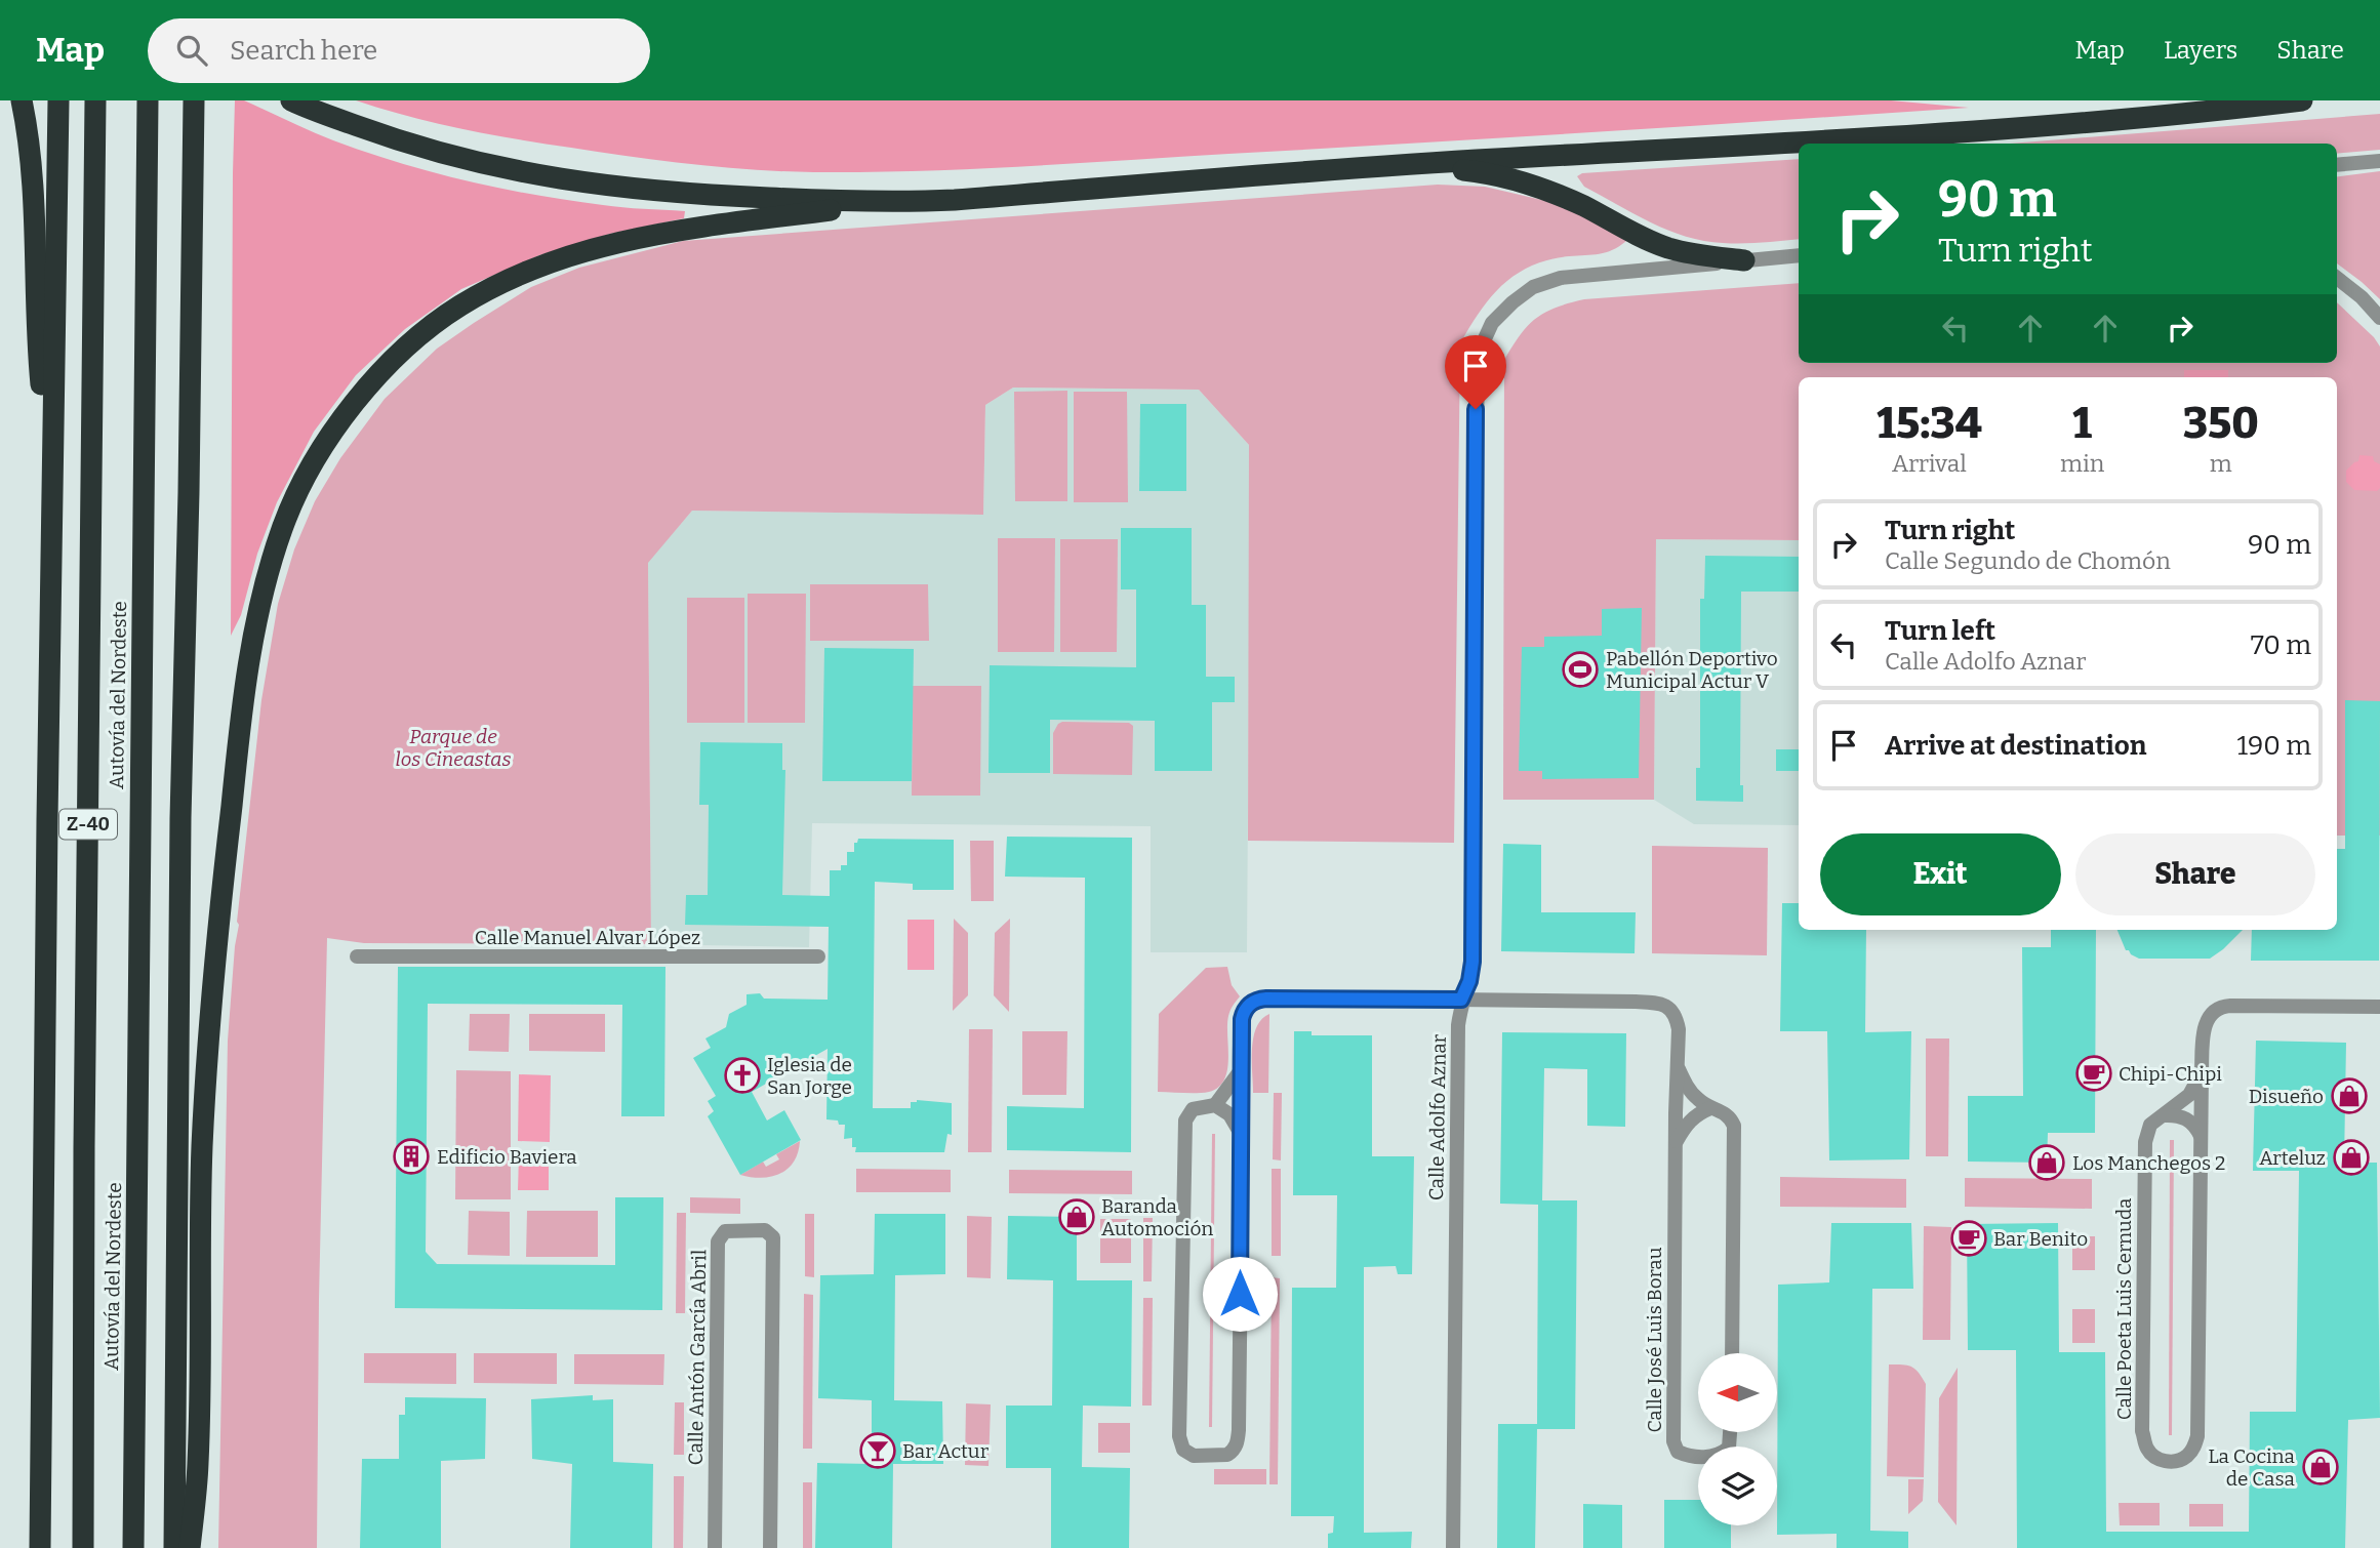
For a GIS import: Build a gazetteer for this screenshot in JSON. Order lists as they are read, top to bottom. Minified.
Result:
{"streets":{"highway":["Autovía del Nordeste","Z-40"],"street":["Calle Manuel Alvar López","Calle Adolfo Aznar","Calle Poeta Luis Cernuda","Calle José Luis Borau","Calle Antón García Abril"]},"crossings":[["Calle Adolfo Aznar","Calle José Luis Borau"]],"parks":["Parque de los Cineastas"],"places":{"sports":["Pabellón Deportivo Municipal Actur V"],"cafe":["Chipi-Chipi","Bar Benito"],"church":["Iglesia de San Jorge"],"shop":["Disueño","Arteluz","Los Manchegos 2","Baranda Automoción","La Cocina de Casa"],"building":["Edificio Baviera"],"bar":["Bar Actur"]},"north":"left","page":{"header":"Map","search":"Search here","nav":["Map","Layers","Share"],"turn":["90 m","Turn right"],"eta":["15:34","Arrival","1","min","350","m"],"list":[{"name":"Turn right","note":"Calle Segundo de Chomón","value":"90 m"},{"name":"Turn left","note":"Calle Adolfo Aznar","value":"70 m"},{"name":"Arrive at destination","value":"190 m"}],"buttons":["Exit","Share"]}}
